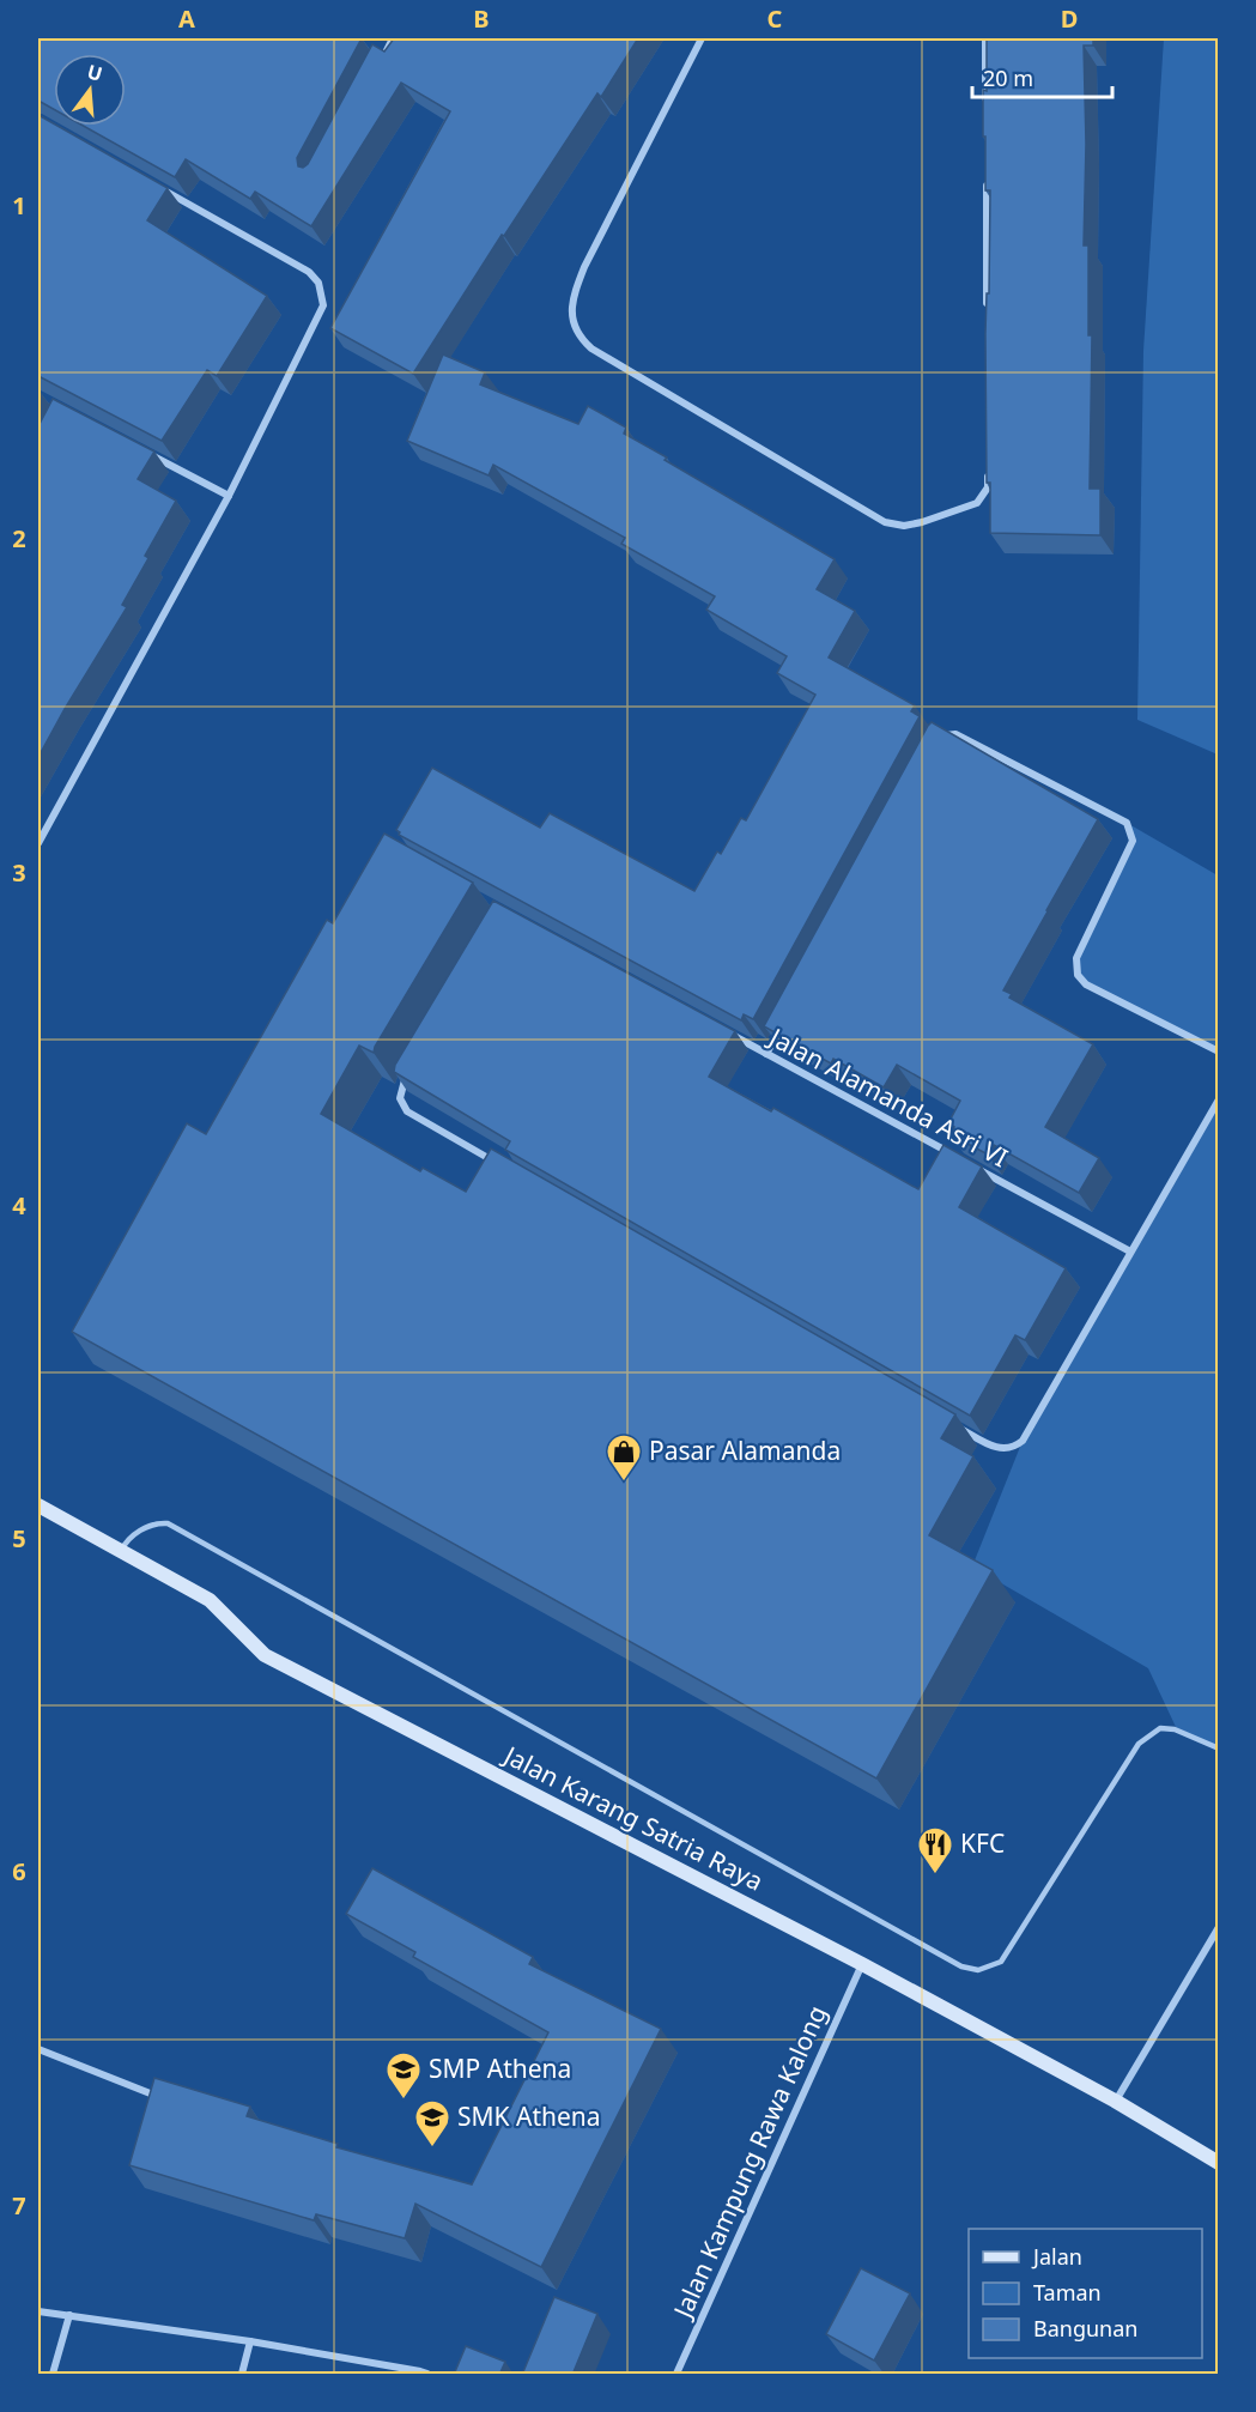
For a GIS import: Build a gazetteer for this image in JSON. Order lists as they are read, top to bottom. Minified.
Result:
{"streets":{"street":["Jalan Alamanda Asri VI","Jalan Karang Satria Raya","Jalan Kampung Rawa Kalong"]},"crossings":[["Jalan Karang Satria Raya","Jalan Kampung Rawa Kalong"]],"places":{"shop":["Pasar Alamanda"],"restaurant":["KFC"],"school or university":["SMP Athena","SMK Athena"]},"legend":["Jalan","Taman","Bangunan"],"scale_bar":"20 m","north":"top","grid":{"columns":["A","B","C","D"],"rows":["1","2","3","4","5","6","7"]}}
